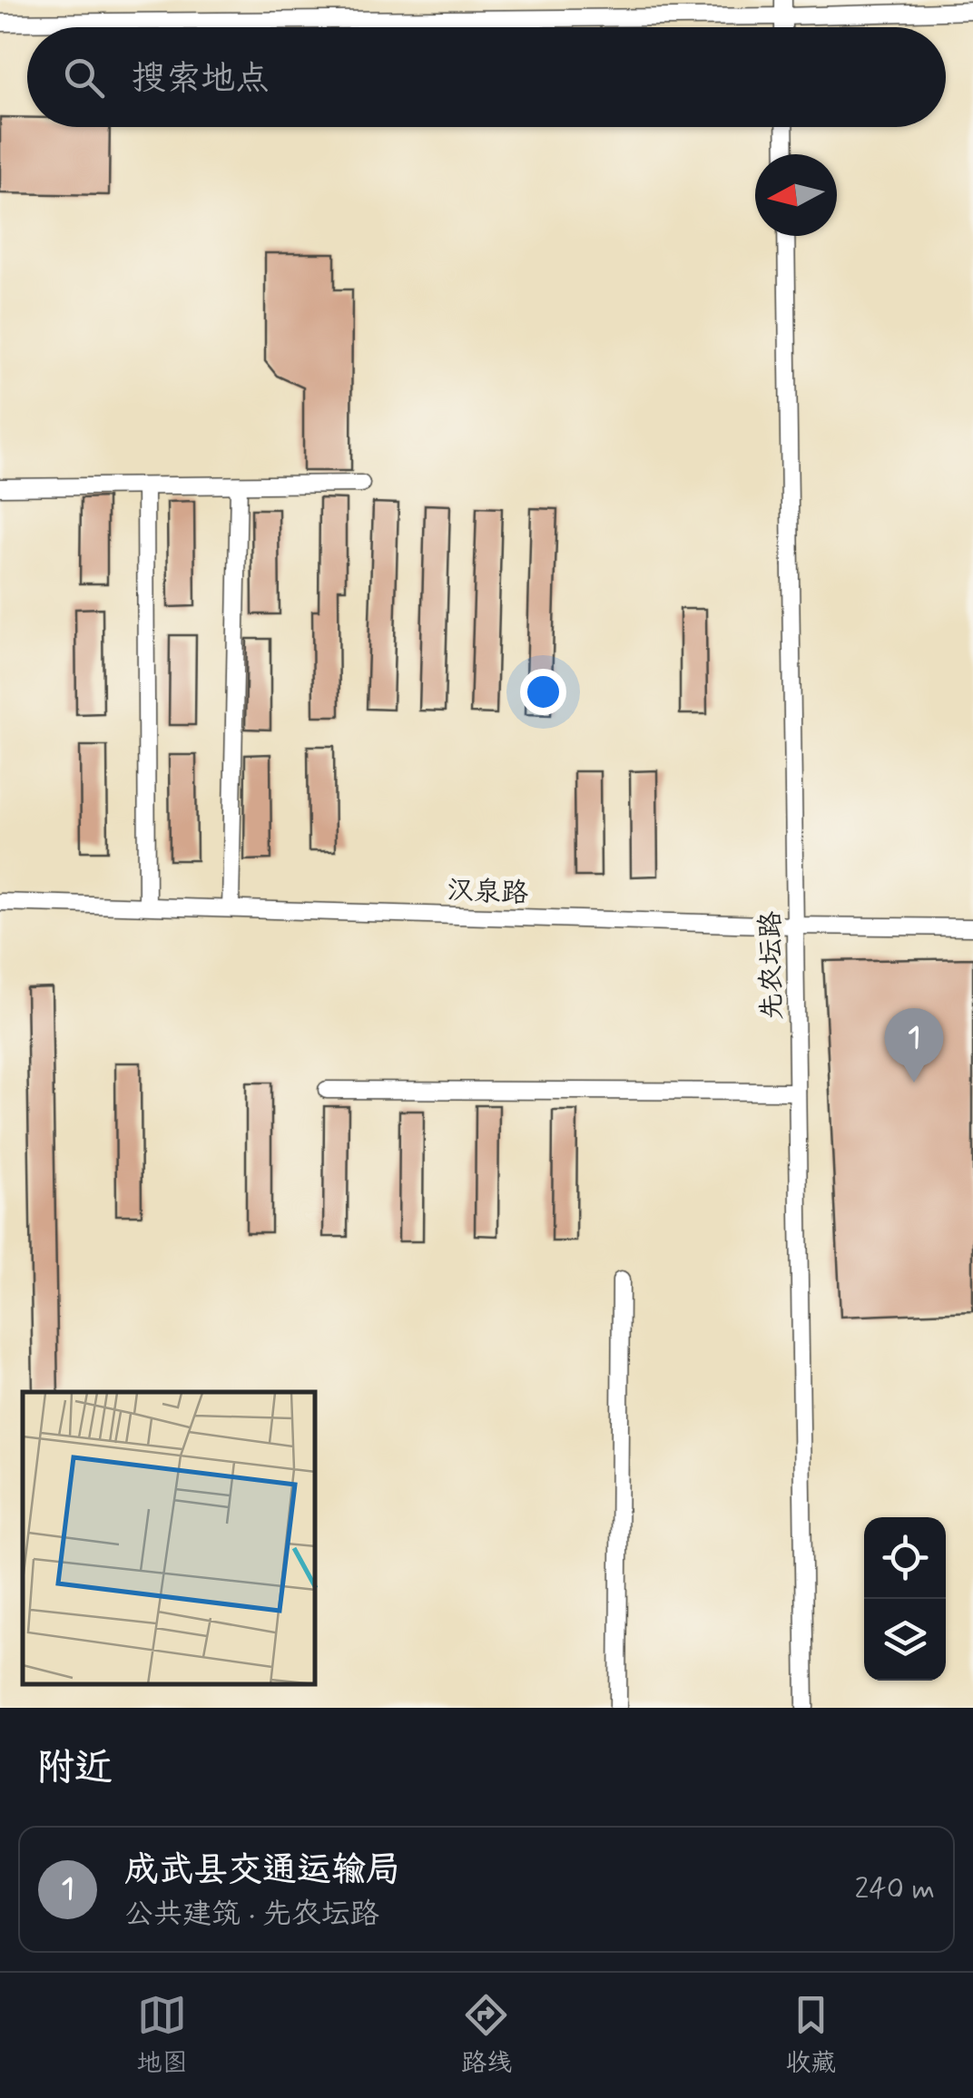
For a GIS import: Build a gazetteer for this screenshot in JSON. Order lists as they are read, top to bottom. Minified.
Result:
{"streets":{"street":["汉泉路","先农坛路"]},"crossings":[["汉泉路","先农坛路"]],"north":"left","page":{"search":"搜索地点","pins":"1","heading":"附近","list":[{"mark":"1","name":"成武县交通运输局","note":"公共建筑 · 先农坛路","value":"240 m"}],"nav":["地图","路线","收藏"]}}
